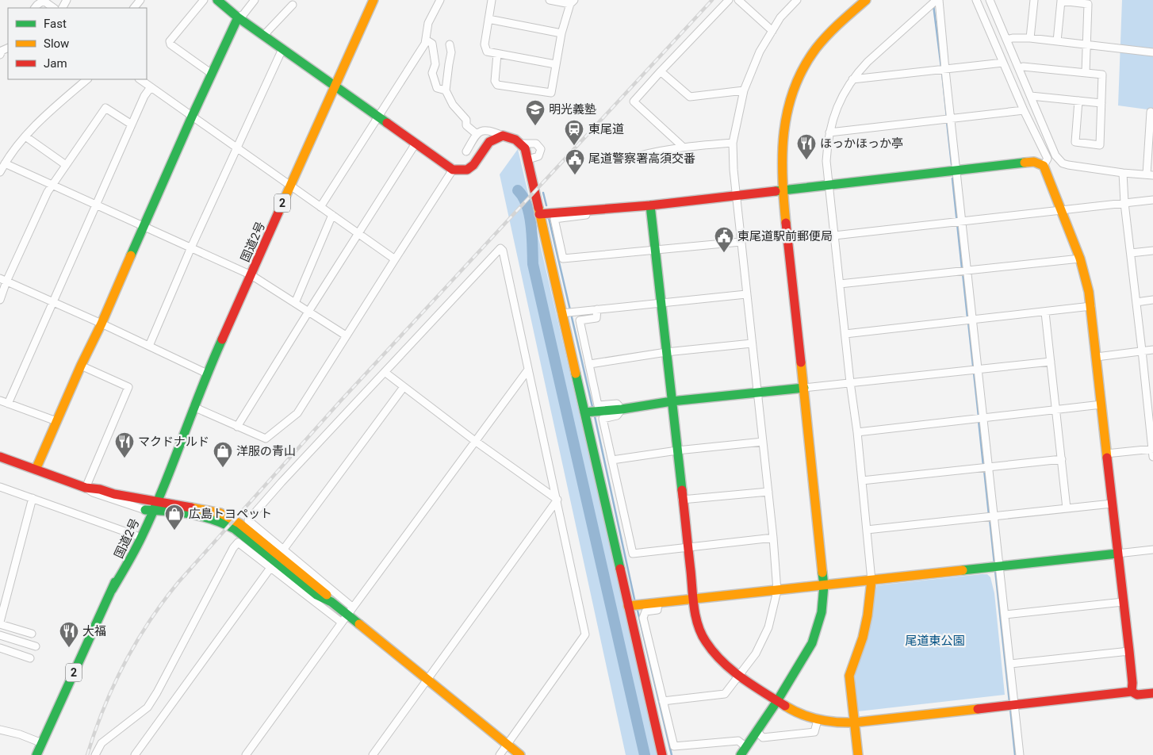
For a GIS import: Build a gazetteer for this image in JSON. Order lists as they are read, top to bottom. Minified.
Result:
{"streets":{"main road":["2","国道2号"]},"parks":["尾道東公園"],"places":{"school or university":["明光義塾"],"station":["東尾道"],"restaurant":["ほっかほっか亭","マクドナルド","大福"],"public building":["尾道警察署高須交番","東尾道駅前郵便局"],"shop":["洋服の青山","広島トヨペット"]},"legend":["Fast","Slow","Jam"]}
